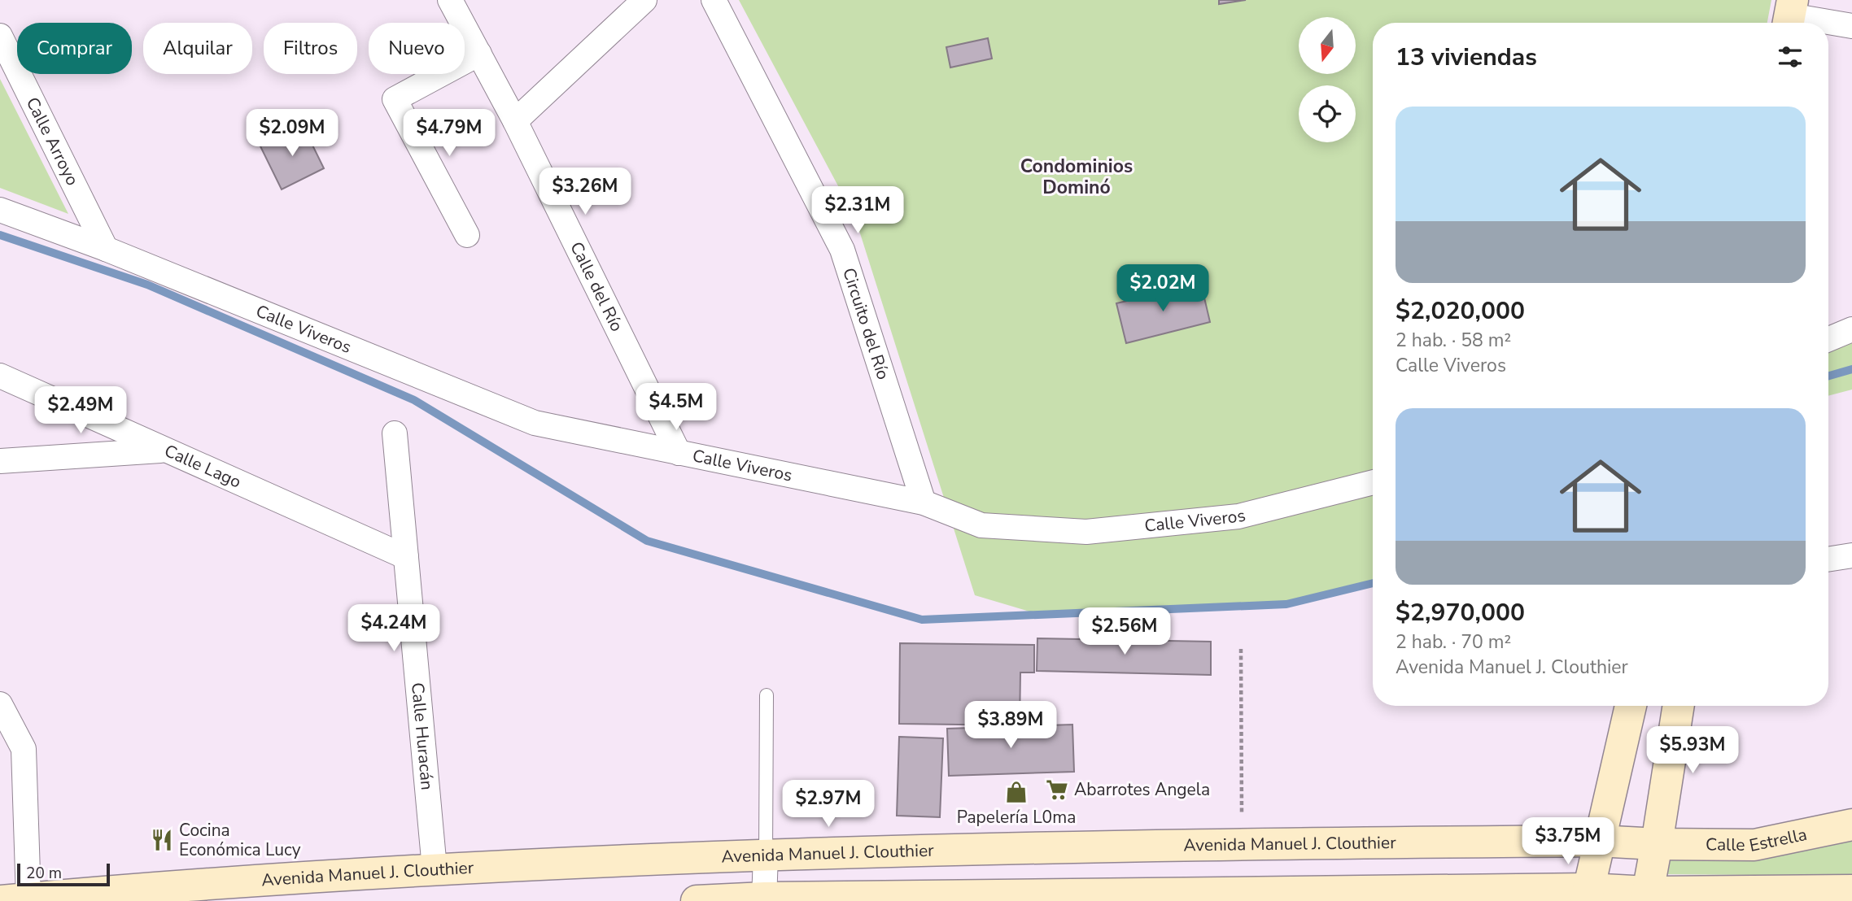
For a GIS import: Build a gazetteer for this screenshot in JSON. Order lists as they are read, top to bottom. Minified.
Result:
{"streets":{"main road":["Calle Estrella","Avenida Manuel J. Clouthier"],"street":["Calle Arroyo","Calle del Río","Circuito del Río","Calle Viveros","Calle Lago","Calle Huracán"]},"crossings":[["Calle Arroyo","Calle Viveros"],["Calle del Río","Calle Viveros"],["Circuito del Río","Calle Viveros"],["Calle Lago","Calle Huracán"],["Calle Huracán","Avenida Manuel J. Clouthier"],["Calle Estrella","Avenida Manuel J. Clouthier"]],"districts":["Condominios Dominó"],"places":{"supermarket":["Abarrotes Angela"],"shop":["Papelería L0ma"],"restaurant":["Cocina Económica Lucy"]},"scale_bar":"20 m","north":"bottom","page":{"chip":["Comprar","Alquilar","Filtros","Nuevo"],"heading":"13 viviendas","list":[{"name":"$2,020,000","note":"2 hab. · 58 m² · Calle Viveros"},{"name":"$2,970,000","note":"2 hab. · 70 m² · Avenida Manuel J. Clouthier"}],"price":["$2.09M","$4.79M","$3.26M","$2.31M","$2.02M","$4.5M","$2.49M","$4.24M","$2.56M","$3.89M","$5.93M","$2.97M","$3.75M"],"scale":"20 m"}}
